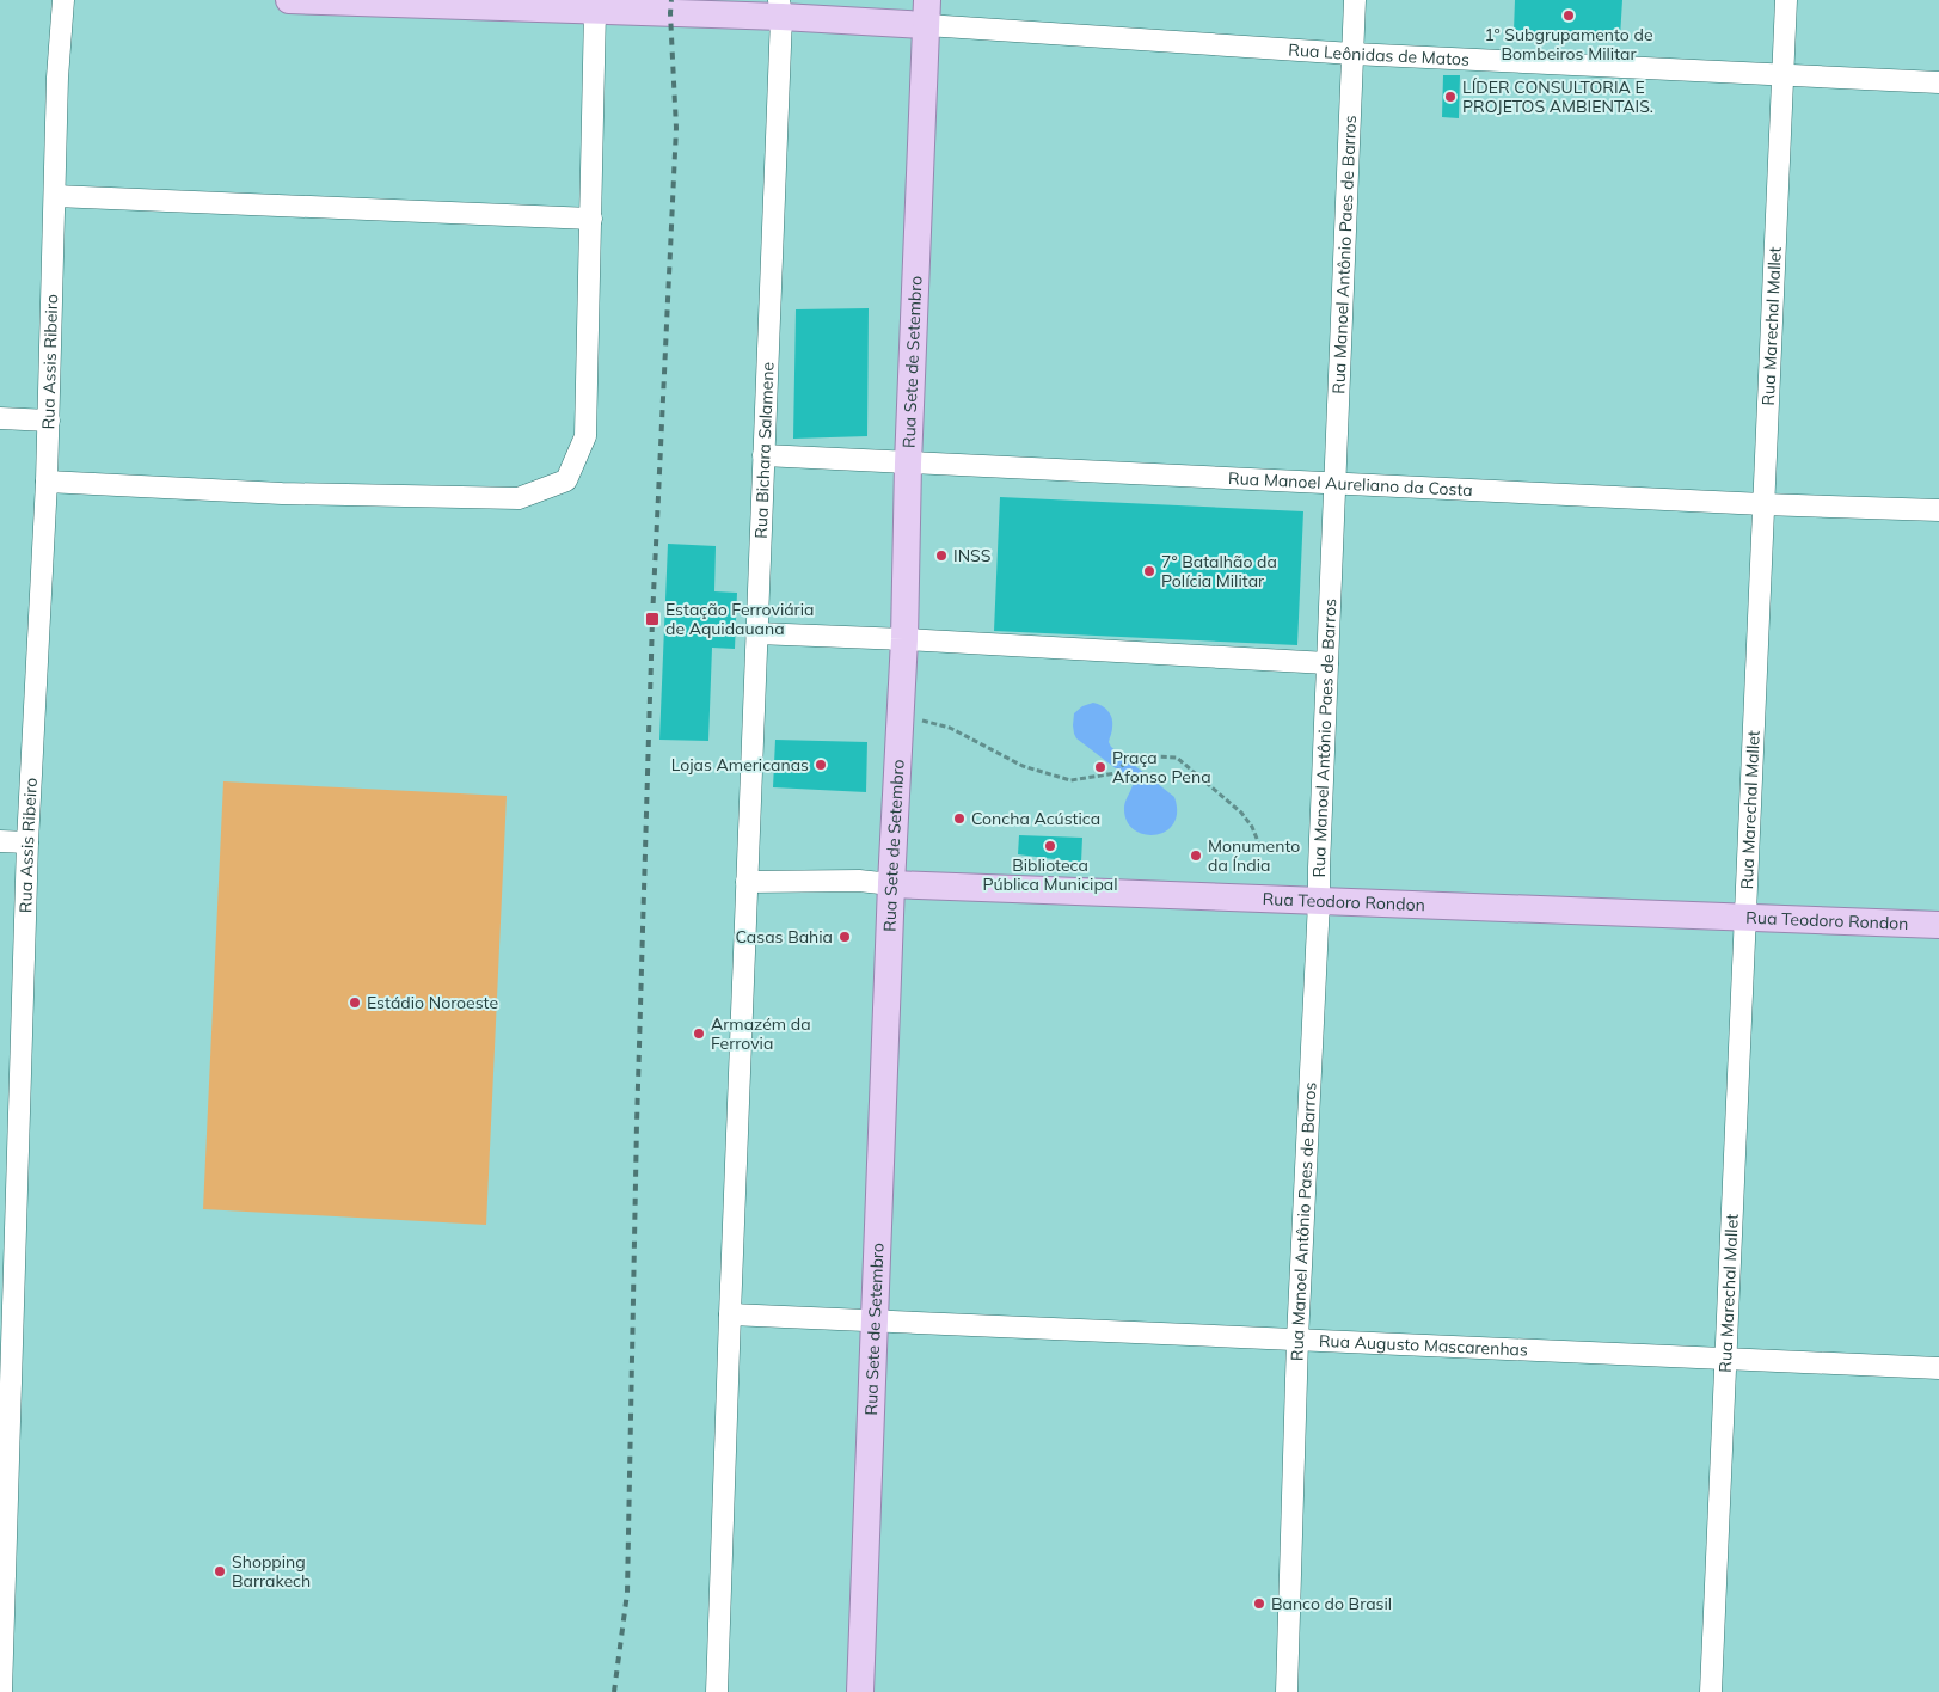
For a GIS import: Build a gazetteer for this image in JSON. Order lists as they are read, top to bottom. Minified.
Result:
{"streets":{"main road":["Rua Sete de Setembro","Rua Teodoro Rondon"],"street":["Rua Leônidas de Matos","Rua Manoel Antônio Paes de Barros","Rua Marechal Mallet","Rua Assis Ribeiro","Rua Bichara Salamene","Rua Manoel Aureliano da Costa","Rua Augusto Mascarenhas"]},"crossings":[["Rua Leônidas de Matos","Rua Manoel Antônio Paes de Barros"],["Rua Leônidas de Matos","Rua Marechal Mallet"],["Rua Leônidas de Matos","Rua Sete de Setembro"],["Rua Manoel Antônio Paes de Barros","Rua Manoel Aureliano da Costa"],["Rua Manoel Antônio Paes de Barros","Rua Teodoro Rondon"],["Rua Manoel Antônio Paes de Barros","Rua Augusto Mascarenhas"],["Rua Marechal Mallet","Rua Manoel Aureliano da Costa"],["Rua Marechal Mallet","Rua Teodoro Rondon"],["Rua Marechal Mallet","Rua Augusto Mascarenhas"],["Rua Sete de Setembro","Rua Manoel Aureliano da Costa"],["Rua Sete de Setembro","Rua Teodoro Rondon"],["Rua Sete de Setembro","Rua Augusto Mascarenhas"],["Rua Bichara Salamene","Rua Manoel Aureliano da Costa"],["Rua Bichara Salamene","Rua Teodoro Rondon"],["Rua Bichara Salamene","Rua Augusto Mascarenhas"]],"places":{"other":["1º Subgrupamento de Bombeiros Militar","LÍDER CONSULTORIA E PROJETOS AMBIENTAIS.","INSS","7° Batalhão da Polícia Militar","Lojas Americanas","Praça Afonso Pena","Concha Acústica","Biblioteca Pública Municipal","Monumento da Índia","Casas Bahia","Estádio Noroeste","Armazém da Ferrovia","Shopping Barrakech","Banco do Brasil"],"transit":["Estação Ferroviária de Aquidauana"]}}
